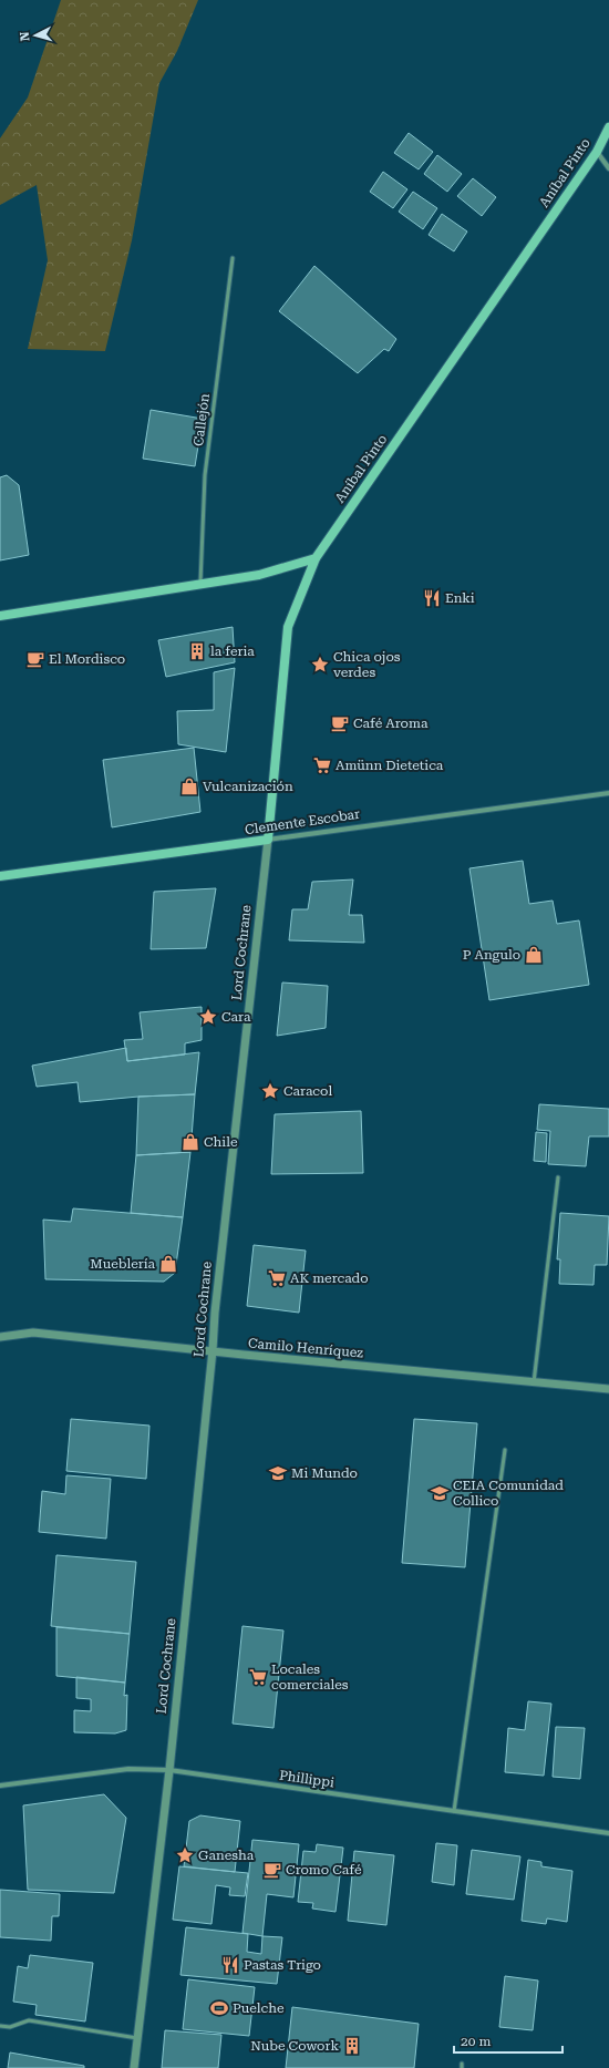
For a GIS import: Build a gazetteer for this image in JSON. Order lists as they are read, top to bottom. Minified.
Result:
{"streets":{"main road":["Aníbal Pinto","Clemente Escobar","Lord Cochrane"],"street":["Camilo Henríquez","Phillippi"],"lane":["Callejón"]},"crossings":[["Aníbal Pinto","Lord Cochrane"],["Clemente Escobar","Lord Cochrane"],["Lord Cochrane","Camilo Henríquez"],["Lord Cochrane","Phillippi"]],"places":{"restaurant":["Enki","Pastas Trigo"],"building":["la feria","Nube Cowork"],"cafe":["El Mordisco","Café Aroma","Cromo Café"],"place":["Chica ojos verdes","Cara","Caracol","Ganesha"],"supermarket":["Amünn Dietetica","AK mercado","Locales comerciales"],"shop":["Vulcanización","P Angulo","Chile","Mueblería"],"school or university":["Mi Mundo","CEIA Comunidad Collico"],"sports":["Puelche"]},"scale_bar":"20 m","north":"left"}
